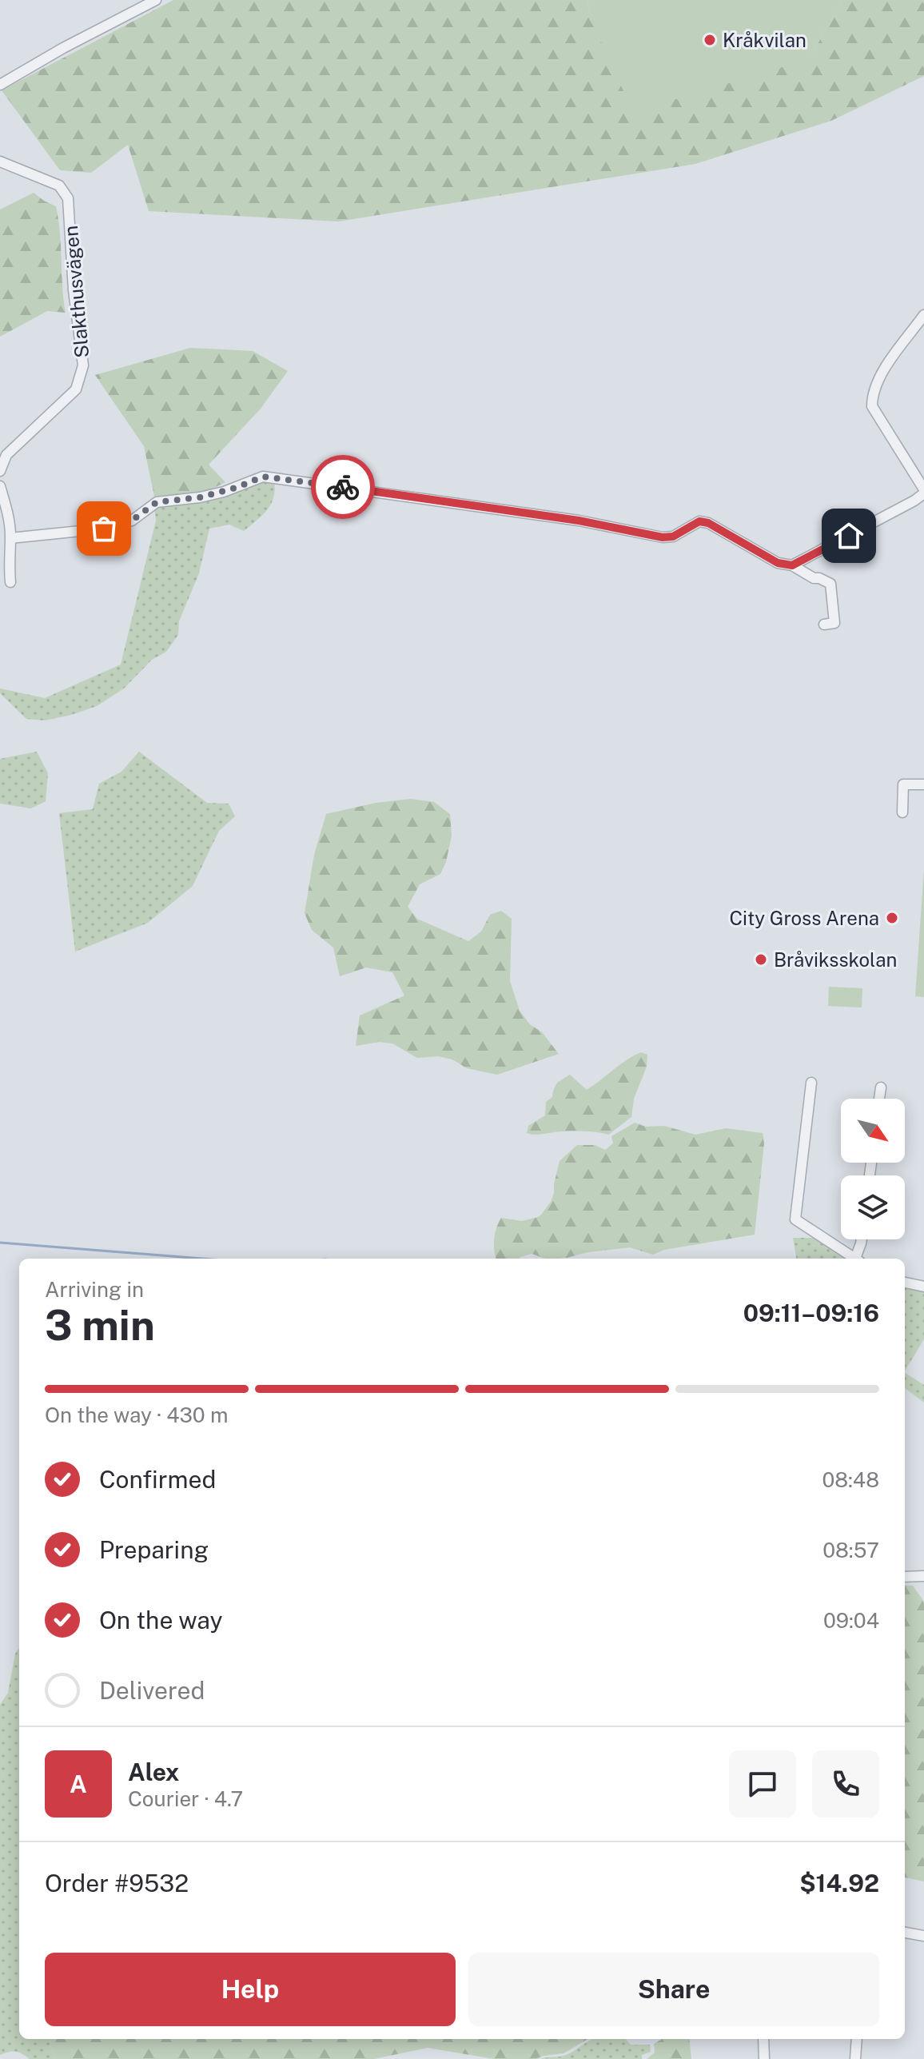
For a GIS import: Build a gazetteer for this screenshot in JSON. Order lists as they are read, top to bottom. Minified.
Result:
{"streets":{"street":["Slakthusvägen"]},"places":["Kråkvilan","City Gross Arena","Bråviksskolan"],"north":"bottom right","page":{"heading":["3 min","Arriving in","09:11–09:16"],"panel":["Alex","Courier · 4.7","Order #9532","$14.92"],"bar":"On the way · 430 m","list":[["Confirmed","08:48"],["Preparing","08:57"],["On the way","09:04"],"Delivered"],"round":"A","buttons":["Help","Share"]}}
